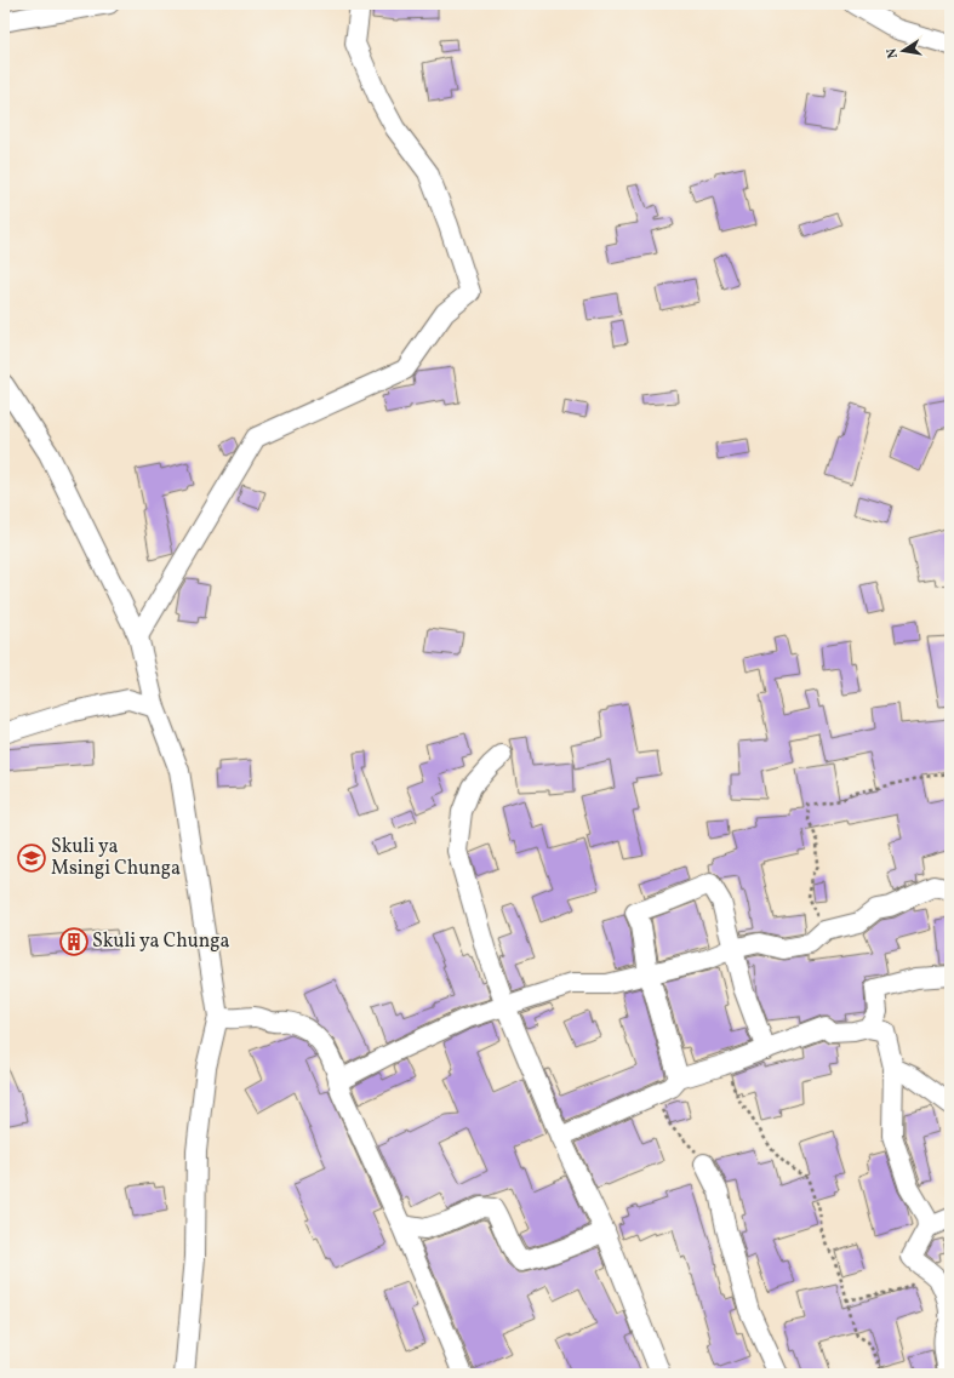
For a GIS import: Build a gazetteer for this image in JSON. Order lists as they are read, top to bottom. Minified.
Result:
{"places":{"school or university":["Skuli ya Msingi Chunga"],"building":["Skuli ya Chunga"]},"north":"left"}
